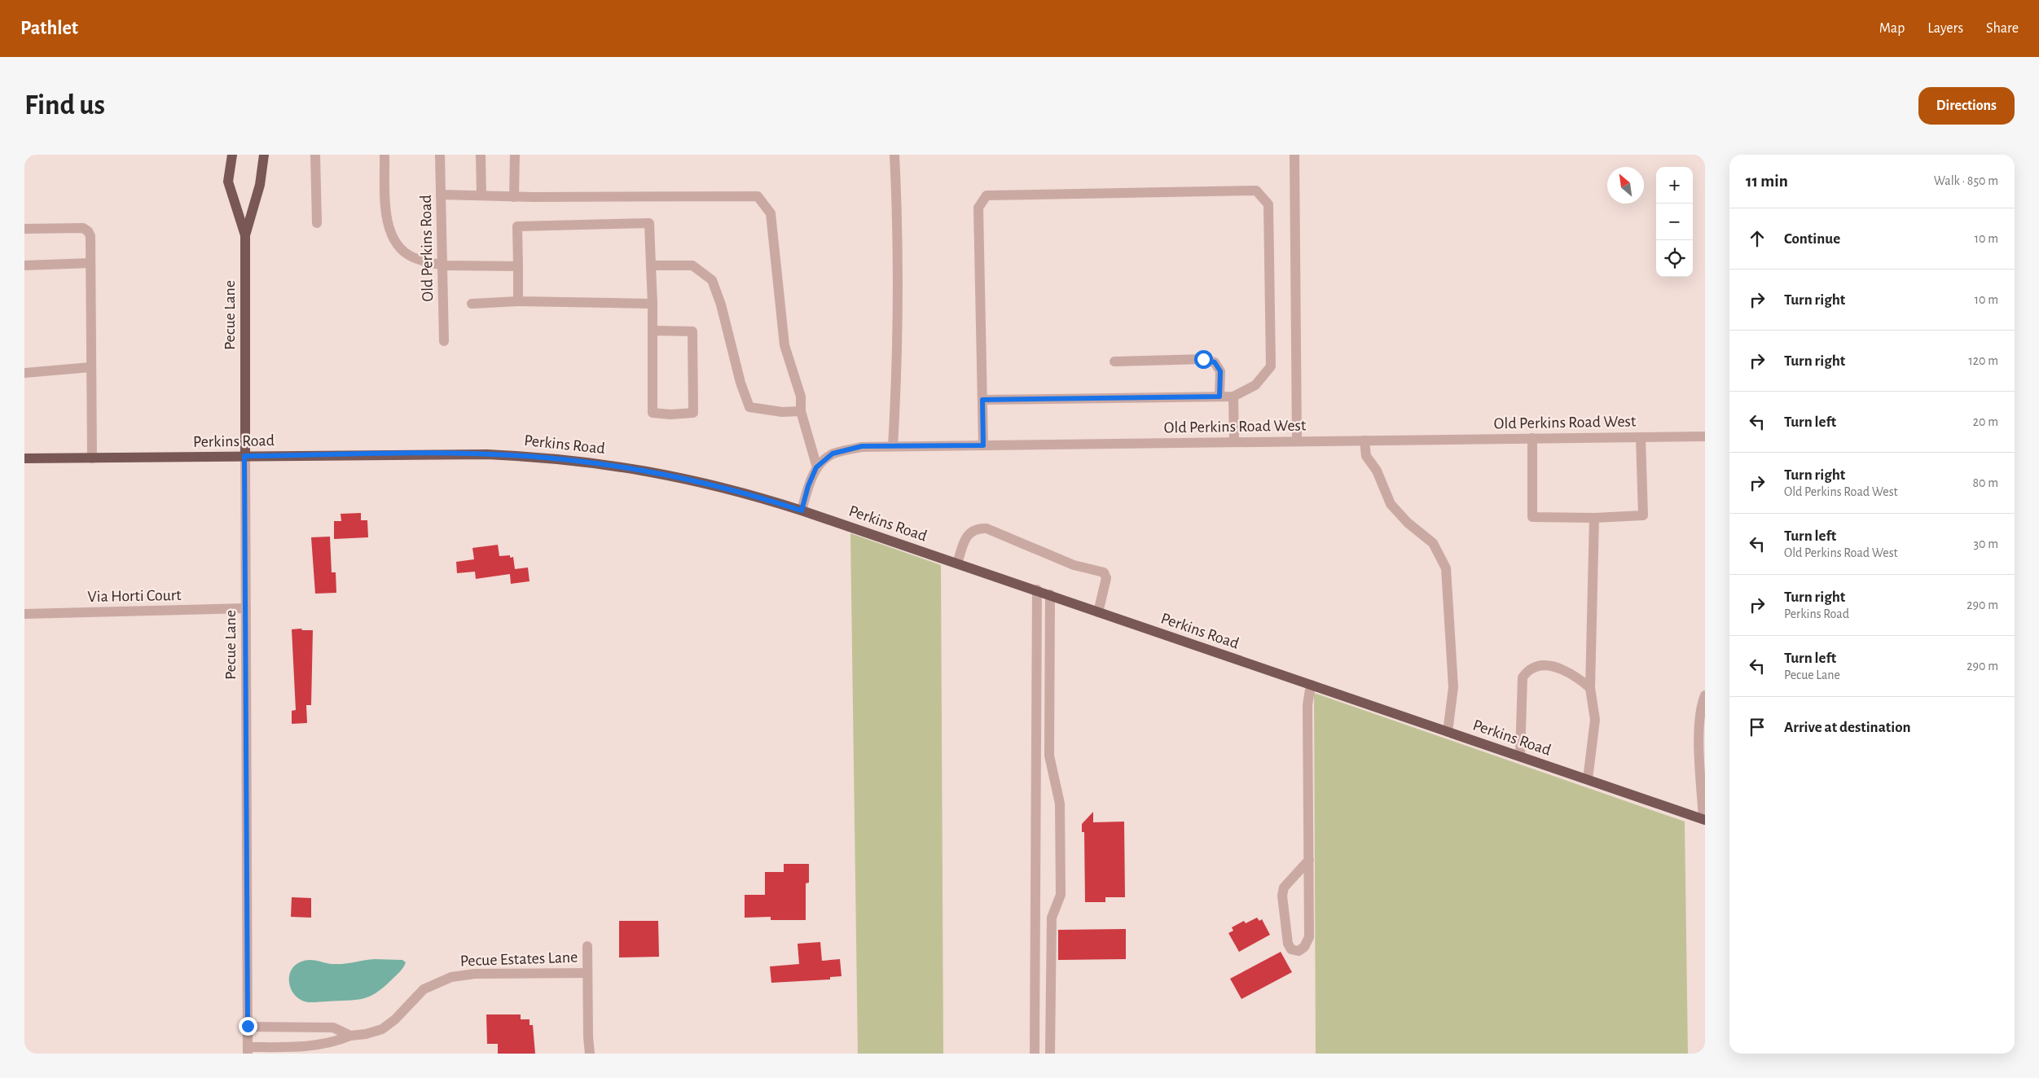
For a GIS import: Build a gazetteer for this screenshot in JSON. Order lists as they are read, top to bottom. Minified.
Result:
{"streets":{"main road":["Pecue Lane","Perkins Road"],"street":["Old Perkins Road","Old Perkins Road West","Via Horti Court","Pecue Estates Lane"]},"crossings":[["Pecue Lane","Perkins Road"],["Pecue Lane","Via Horti Court"],["Pecue Lane","Pecue Estates Lane"],["Old Perkins Road West","Perkins Road"]],"north":"top left","page":{"header":"Pathlet","nav":["Map","Layers","Share"],"buttons":"Directions","title":"Find us","heading":["11 min","Walk · 850 m"],"map_buttons":["+","−"],"list":[["Continue","10 m"],["Turn right","10 m"],["Turn right","120 m"],["Turn left","20 m"],["Turn right","Old Perkins Road West","80 m"],["Turn left","Old Perkins Road West","30 m"],["Turn right","Perkins Road","290 m"],["Turn left","Pecue Lane","290 m"],"Arrive at destination"]}}
